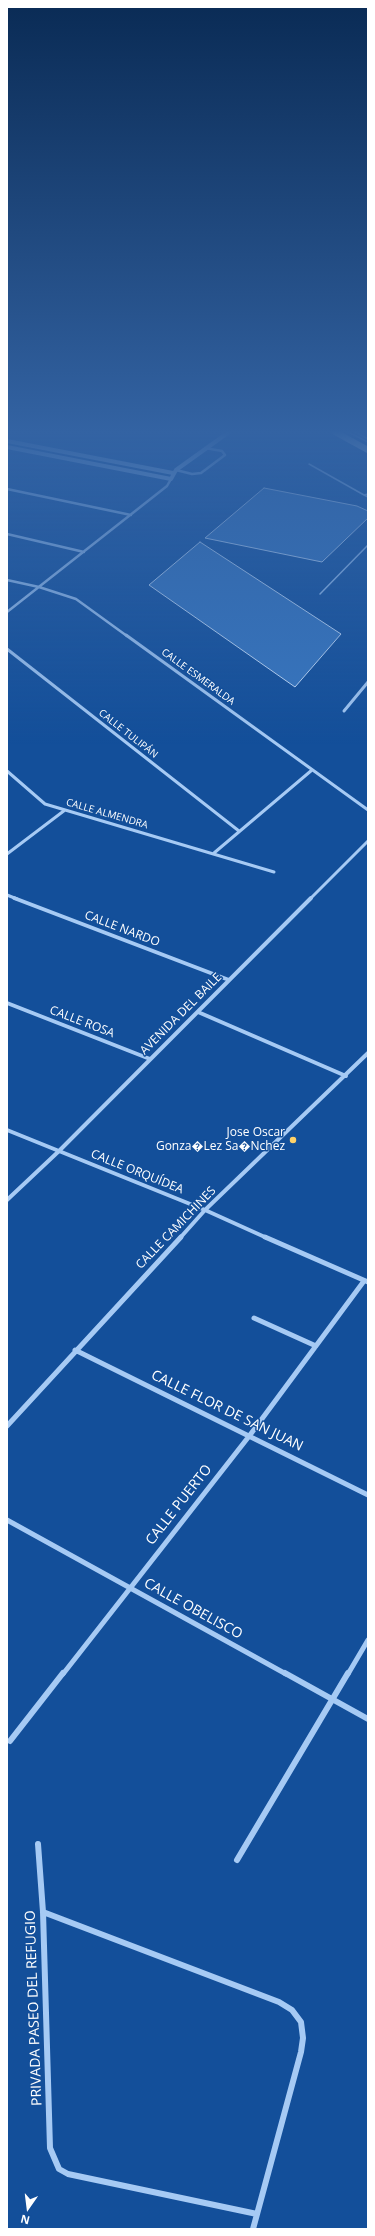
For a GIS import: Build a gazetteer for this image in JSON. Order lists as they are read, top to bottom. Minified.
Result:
{"streets":{"street":["CALLE ESMERALDA","CALLE TULIPÁN","CALLE ALMENDRA","CALLE NARDO","AVENIDA DEL BAILE","CALLE ROSA","CALLE ORQUÍDEA","CALLE CAMICHINES","CALLE FLOR DE SAN JUAN","CALLE PUERTO","CALLE OBELISCO","PRIVADA PASEO DEL REFUGIO"]},"crossings":[["CALLE NARDO","AVENIDA DEL BAILE"],["AVENIDA DEL BAILE","CALLE ROSA"],["AVENIDA DEL BAILE","CALLE ORQUÍDEA"],["CALLE ORQUÍDEA","CALLE CAMICHINES"],["CALLE ORQUÍDEA","CALLE PUERTO"],["CALLE CAMICHINES","CALLE FLOR DE SAN JUAN"],["CALLE FLOR DE SAN JUAN","CALLE PUERTO"],["CALLE PUERTO","CALLE OBELISCO"]],"places":["Jose Oscar Gonza�Lez Sa�Nchez"],"north":"bottom"}
